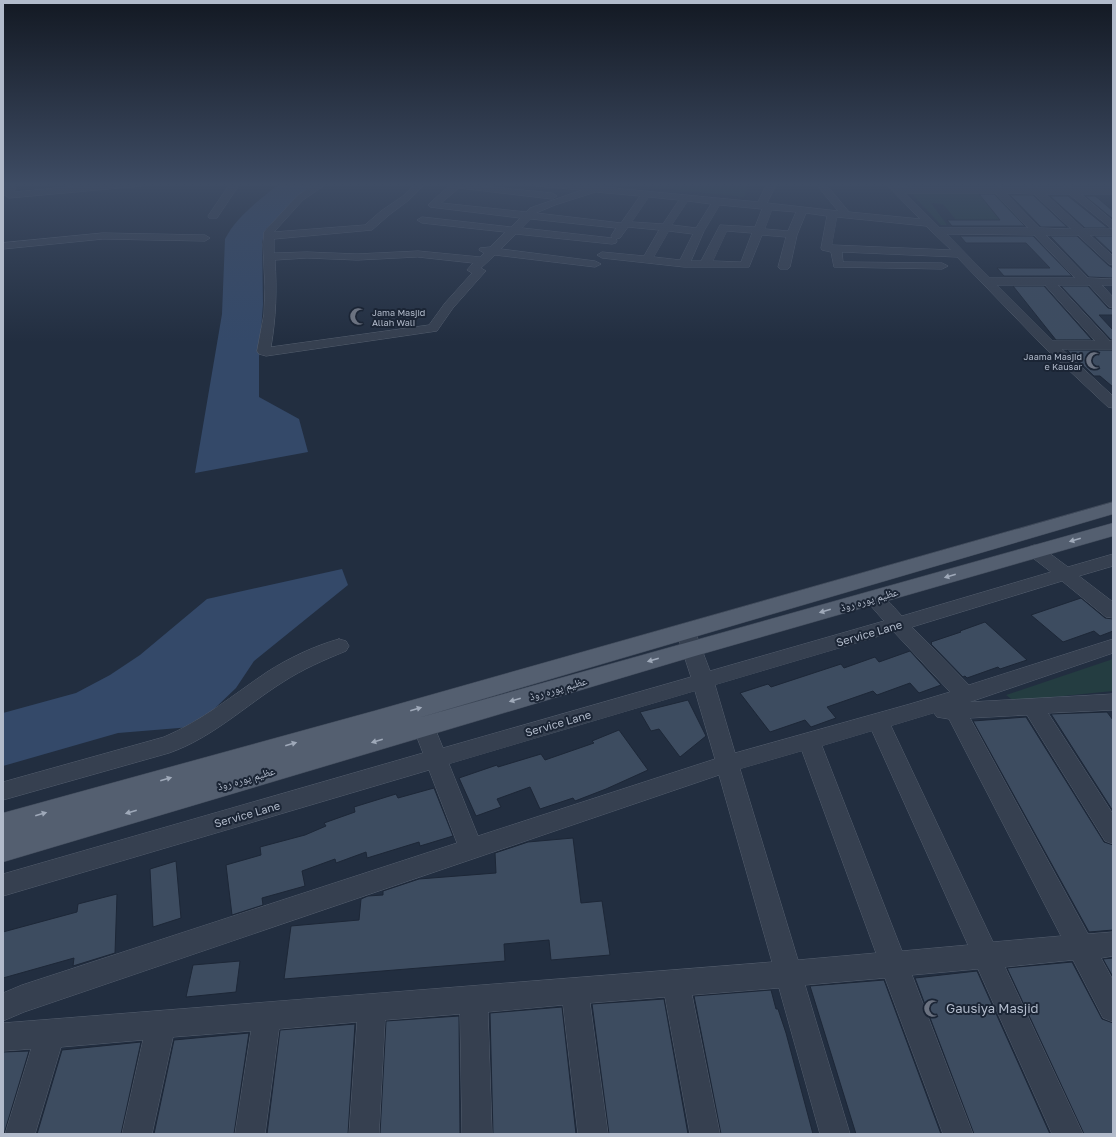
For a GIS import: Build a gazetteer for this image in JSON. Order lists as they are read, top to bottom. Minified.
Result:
{"streets":{"main road":["عظیم پورہ روڈ"],"street":["Service Lane"]},"places":{"mosque":["Jama Masjid Allah Wali","Jaama Masjid e Kausar","Gausiya Masjid"]}}
